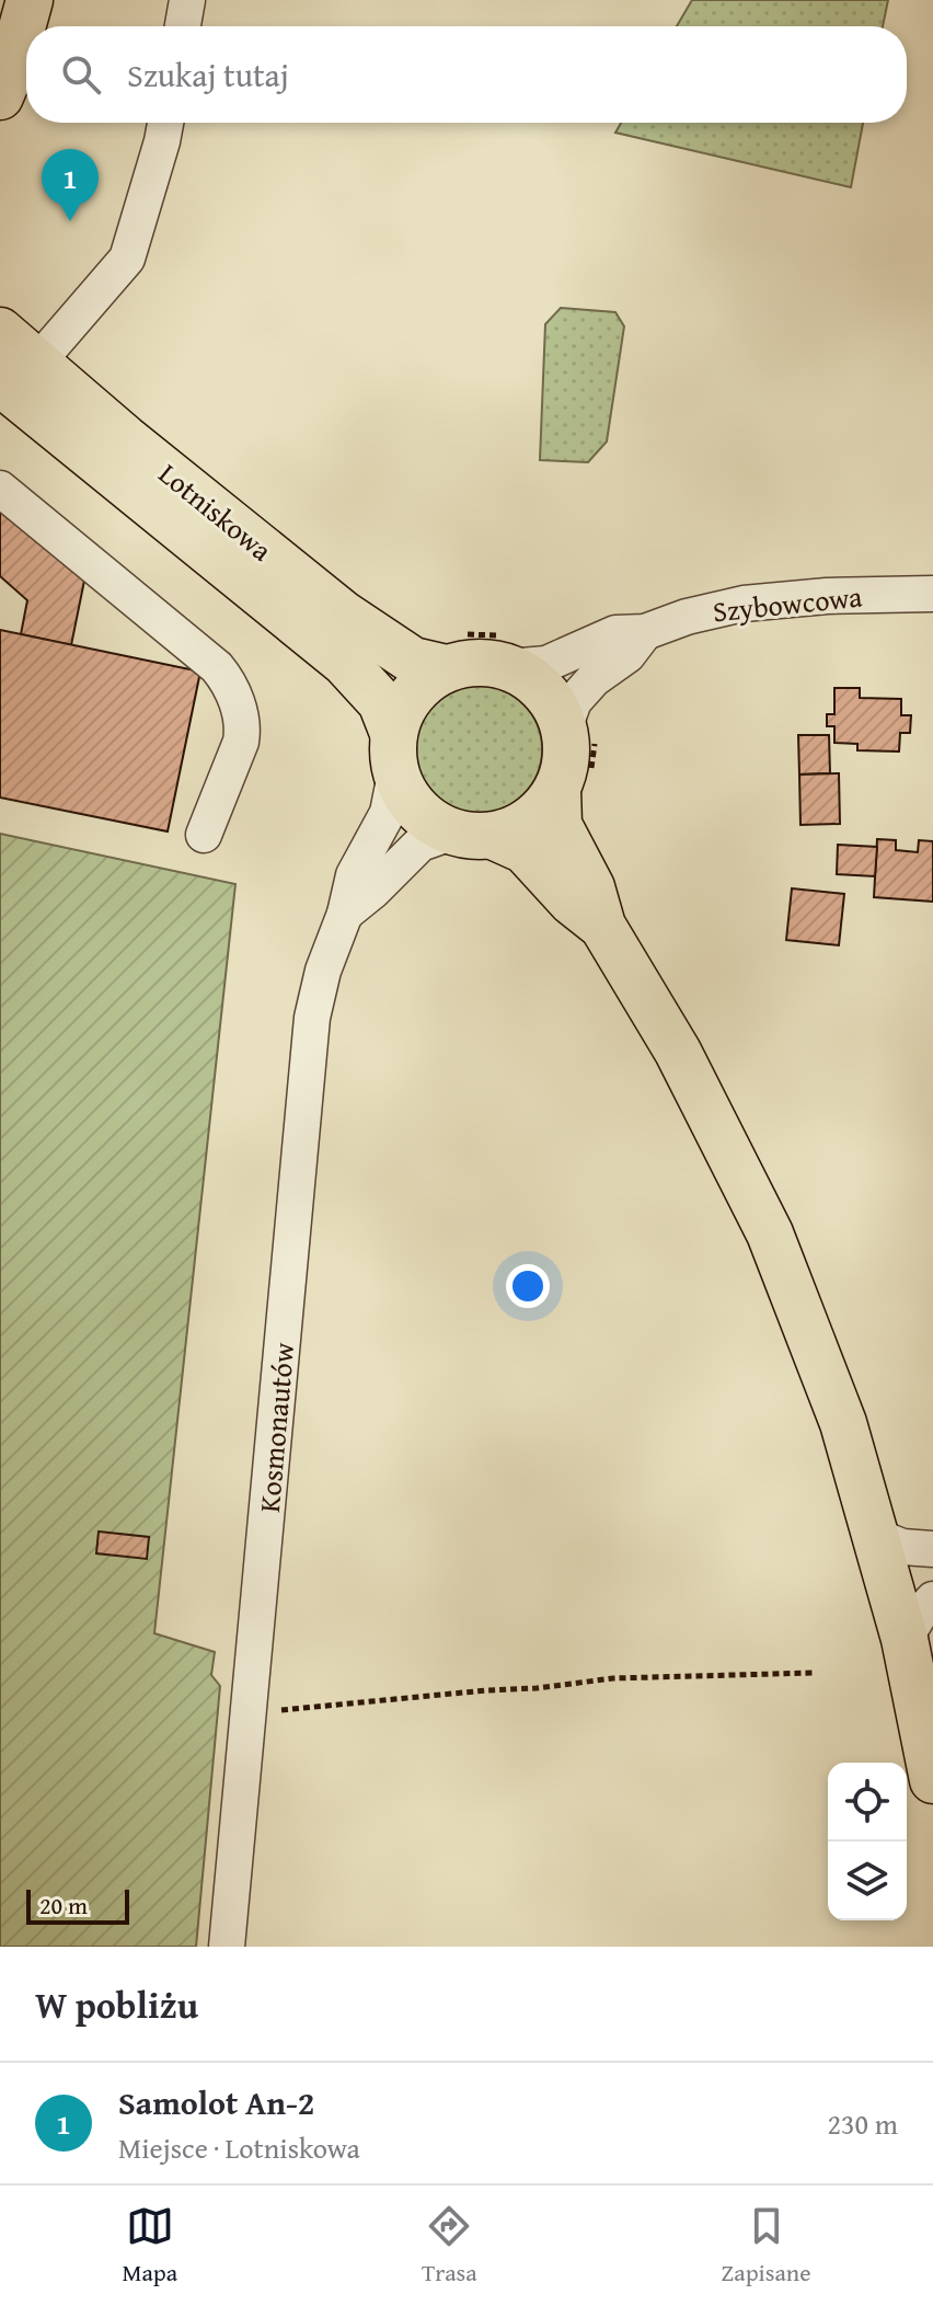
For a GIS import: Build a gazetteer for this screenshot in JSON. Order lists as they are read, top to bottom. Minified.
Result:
{"streets":{"main road":["Lotniskowa"],"street":["Szybowcowa","Kosmonautów"]},"crossings":[["Lotniskowa","Szybowcowa"],["Lotniskowa","Kosmonautów"],["Szybowcowa","Kosmonautów"]],"scale_bar":"20 m","page":{"search":"Szukaj tutaj","pins":"1","scale":"20 m","heading":"W pobliżu","list":[{"mark":"1","name":"Samolot An-2","note":"Miejsce · Lotniskowa","value":"230 m"}],"nav":["Mapa","Trasa","Zapisane"]}}
